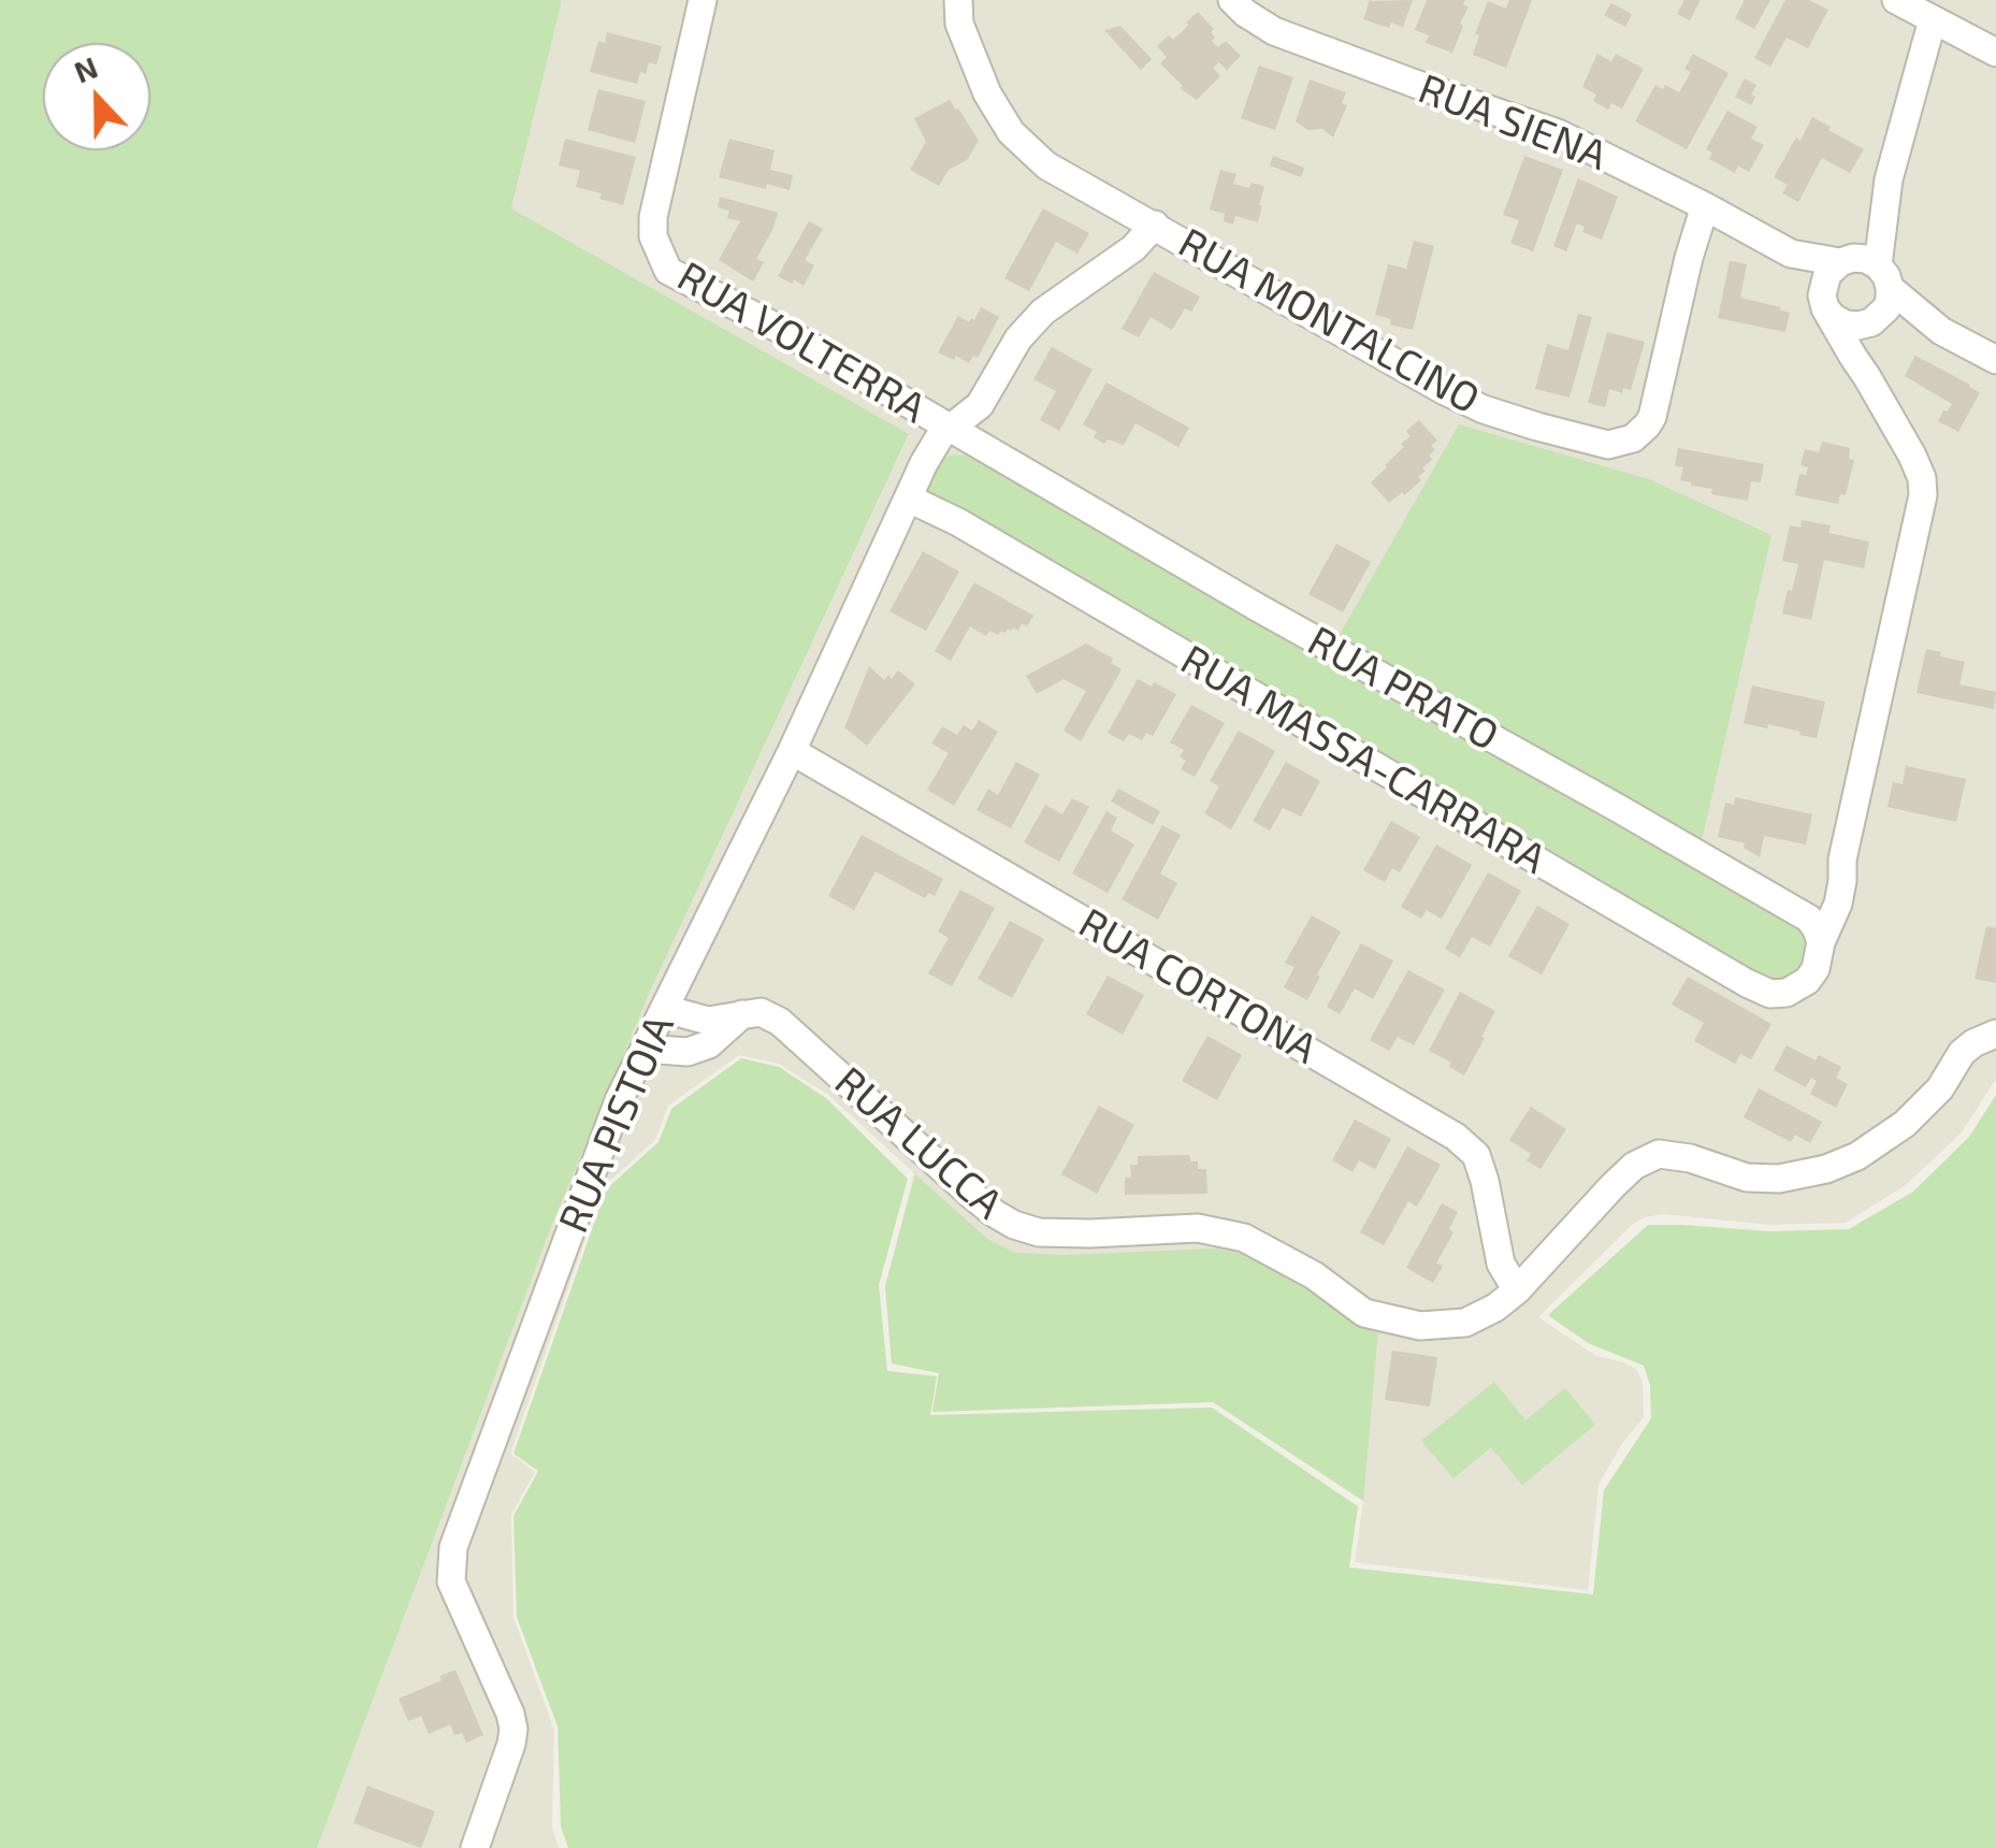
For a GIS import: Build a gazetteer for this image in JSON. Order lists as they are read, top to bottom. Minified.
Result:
{"streets":{"street":["RUA SIENA","RUA MONTALCINO","RUA VOLTERRA","RUA PRATO","RUA MASSA-CARRARA","RUA CORTONA","RUA PISTOIA","RUA LUCCA"]},"crossings":[["RUA SIENA","RUA MONTALCINO"],["RUA SIENA","RUA PRATO"],["RUA SIENA","RUA MASSA-CARRARA"],["RUA MONTALCINO","RUA PISTOIA"],["RUA VOLTERRA","RUA PRATO"],["RUA VOLTERRA","RUA PISTOIA"],["RUA PRATO","RUA MASSA-CARRARA"],["RUA PRATO","RUA PISTOIA"],["RUA MASSA-CARRARA","RUA PISTOIA"],["RUA CORTONA","RUA PISTOIA"],["RUA CORTONA","RUA LUCCA"],["RUA PISTOIA","RUA LUCCA"]],"north":"top"}
